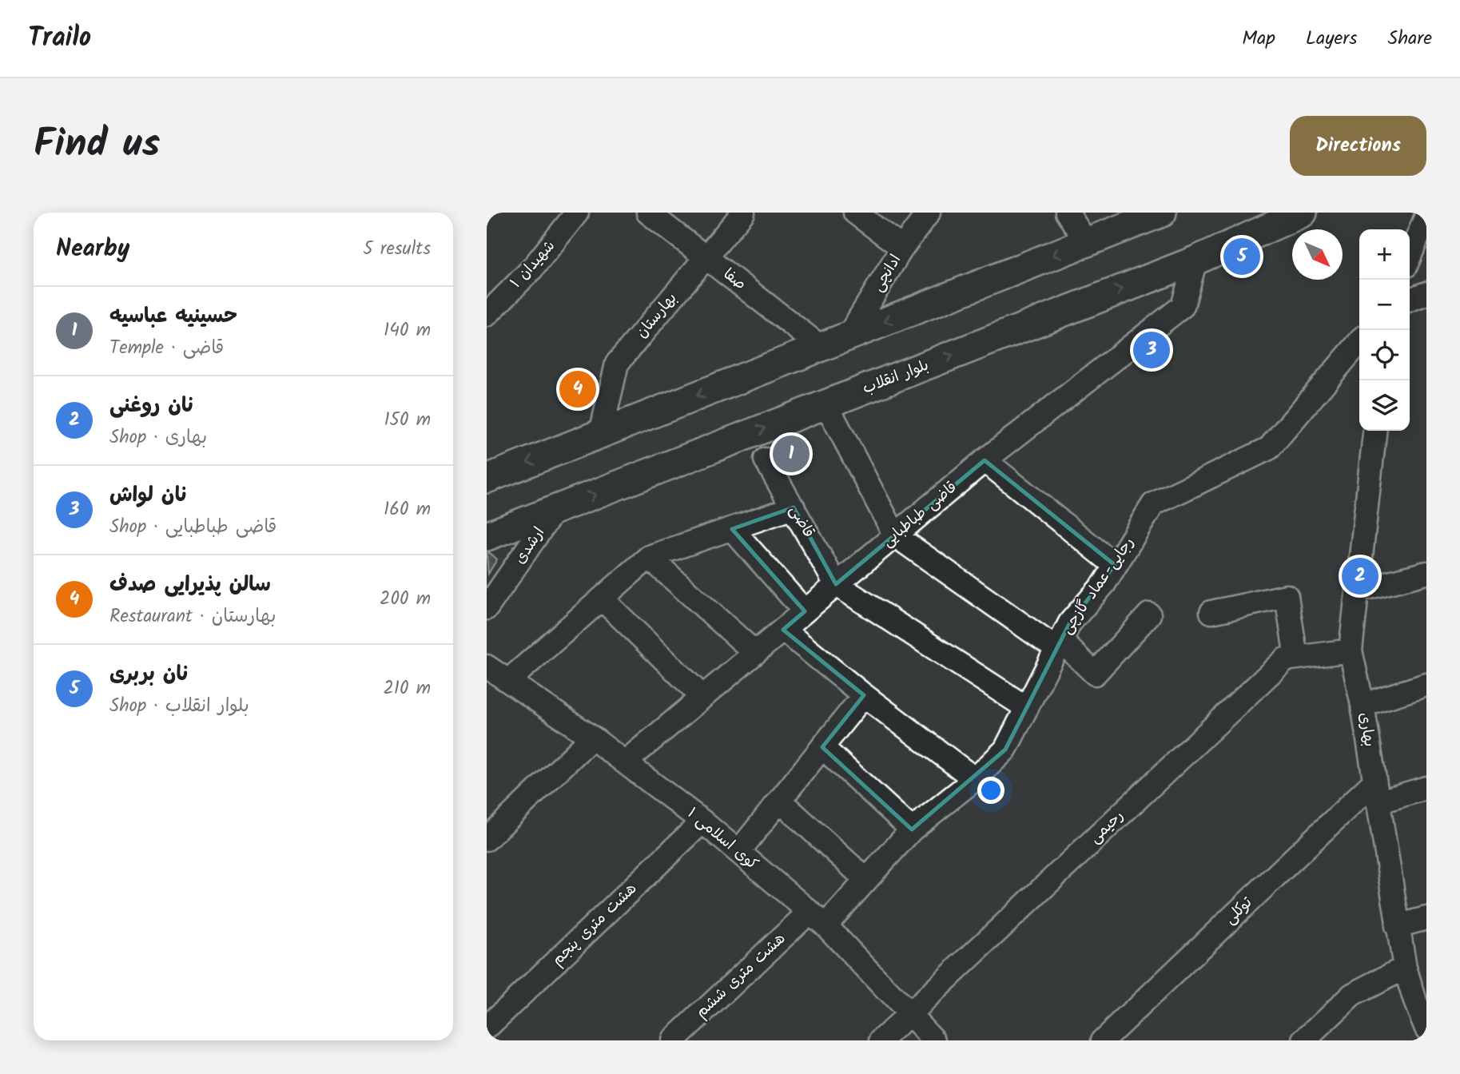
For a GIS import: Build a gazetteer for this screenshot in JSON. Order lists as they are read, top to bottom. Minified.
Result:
{"streets":{"main road":["بلوار انقلاب"],"street":["شهیدان ۱","ادانچی","صفا","بهارستان","قاضی طباطبایی","قاضی","ارشدی","رجایی-عماد گازچی","بهاری","رحیمی","کوی اسلامی ۱","توکلی","هشت متری پنجم","هشت متری ششم"]},"crossings":[["صفا","بهارستان"],["بلوار انقلاب","قاضی طباطبایی"],["بلوار انقلاب","ارشدی"],["قاضی طباطبایی","قاضی"],["قاضی طباطبایی","کوی اسلامی ۱"],["رجایی-عماد گازچی","کوی اسلامی ۱"],["رجایی-عماد گازچی","هشت متری ششم"],["بهاری","رحیمی"],["بهاری","توکلی"],["رحیمی","کوی اسلامی ۱"],["کوی اسلامی ۱","هشت متری پنجم"],["کوی اسلامی ۱","هشت متری ششم"]],"north":"bottom right","page":{"header":"Trailo","nav":["Map","Layers","Share"],"title":"Find us","buttons":"Directions","heading":["Nearby","5 results"],"map_buttons":["+","−"],"pins":["5","3","4","1","2"],"list":[{"mark":"1","name":"حسینیه عباسیه","note":"Temple · قاضی","value":"140 m"},{"mark":"2","name":"نان روغنی","note":"Shop · بهاری","value":"150 m"},{"mark":"3","name":"نان لواش","note":"Shop · قاضی طباطبایی","value":"160 m"},{"mark":"4","name":"سالن پذیرایی صدف","note":"Restaurant · بهارستان","value":"200 m"},{"mark":"5","name":"نان بربری","note":"Shop · بلوار انقلاب","value":"210 m"}]}}
